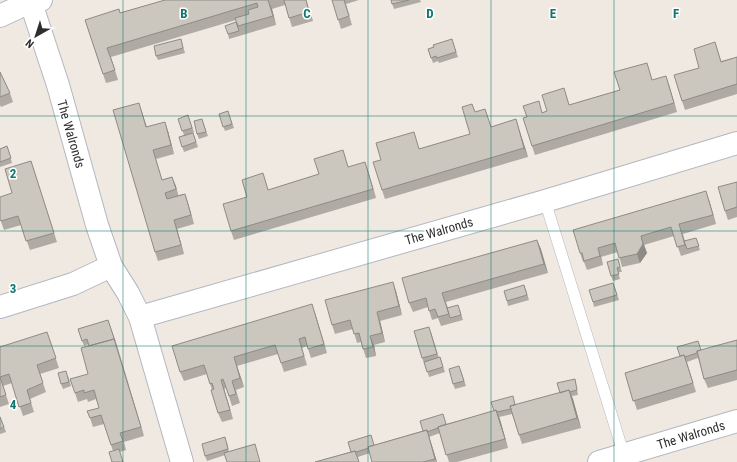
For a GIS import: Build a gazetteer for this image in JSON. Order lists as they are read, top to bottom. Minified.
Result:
{"streets":{"street":["The Walronds"]},"north":"bottom left","grid":{"columns":["B","C","D","E","F"],"rows":["2","3","4"]}}
